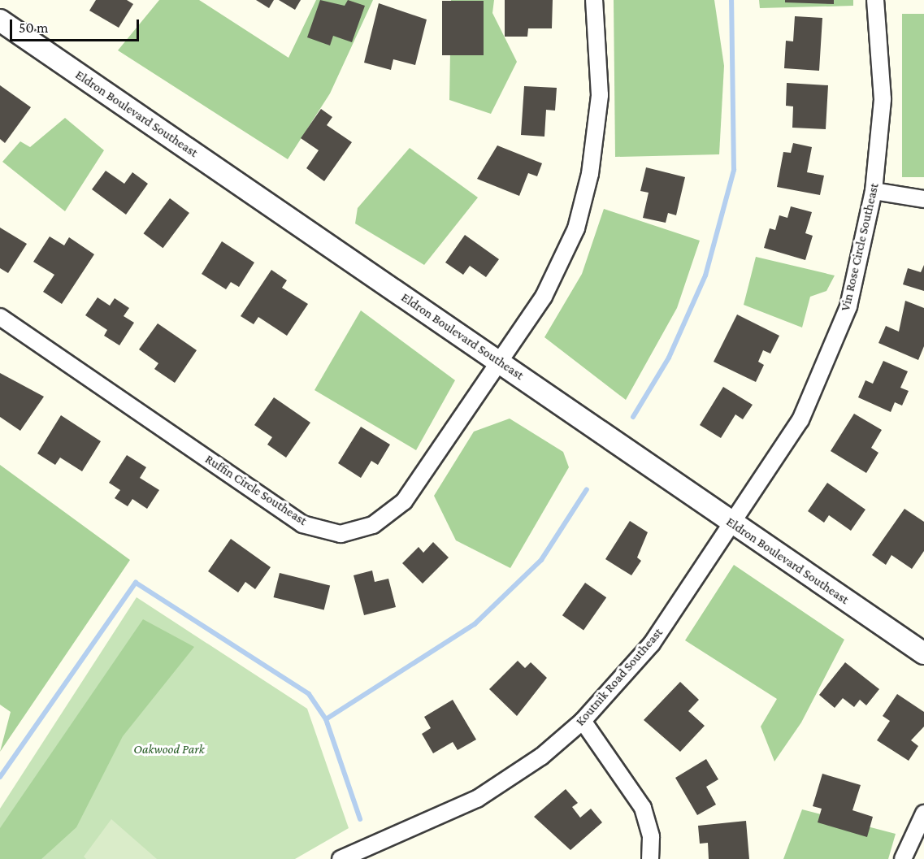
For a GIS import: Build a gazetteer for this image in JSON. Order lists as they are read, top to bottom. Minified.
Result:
{"streets":{"street":["Eldron Boulevard Southeast","Vin Rose Circle Southeast","Ruffin Circle Southeast","Koutnik Road Southeast"]},"crossings":[["Eldron Boulevard Southeast","Vin Rose Circle Southeast"],["Eldron Boulevard Southeast","Ruffin Circle Southeast"],["Eldron Boulevard Southeast","Koutnik Road Southeast"],["Vin Rose Circle Southeast","Koutnik Road Southeast"]],"parks":["Oakwood Park"],"scale_bar":"50 m"}
